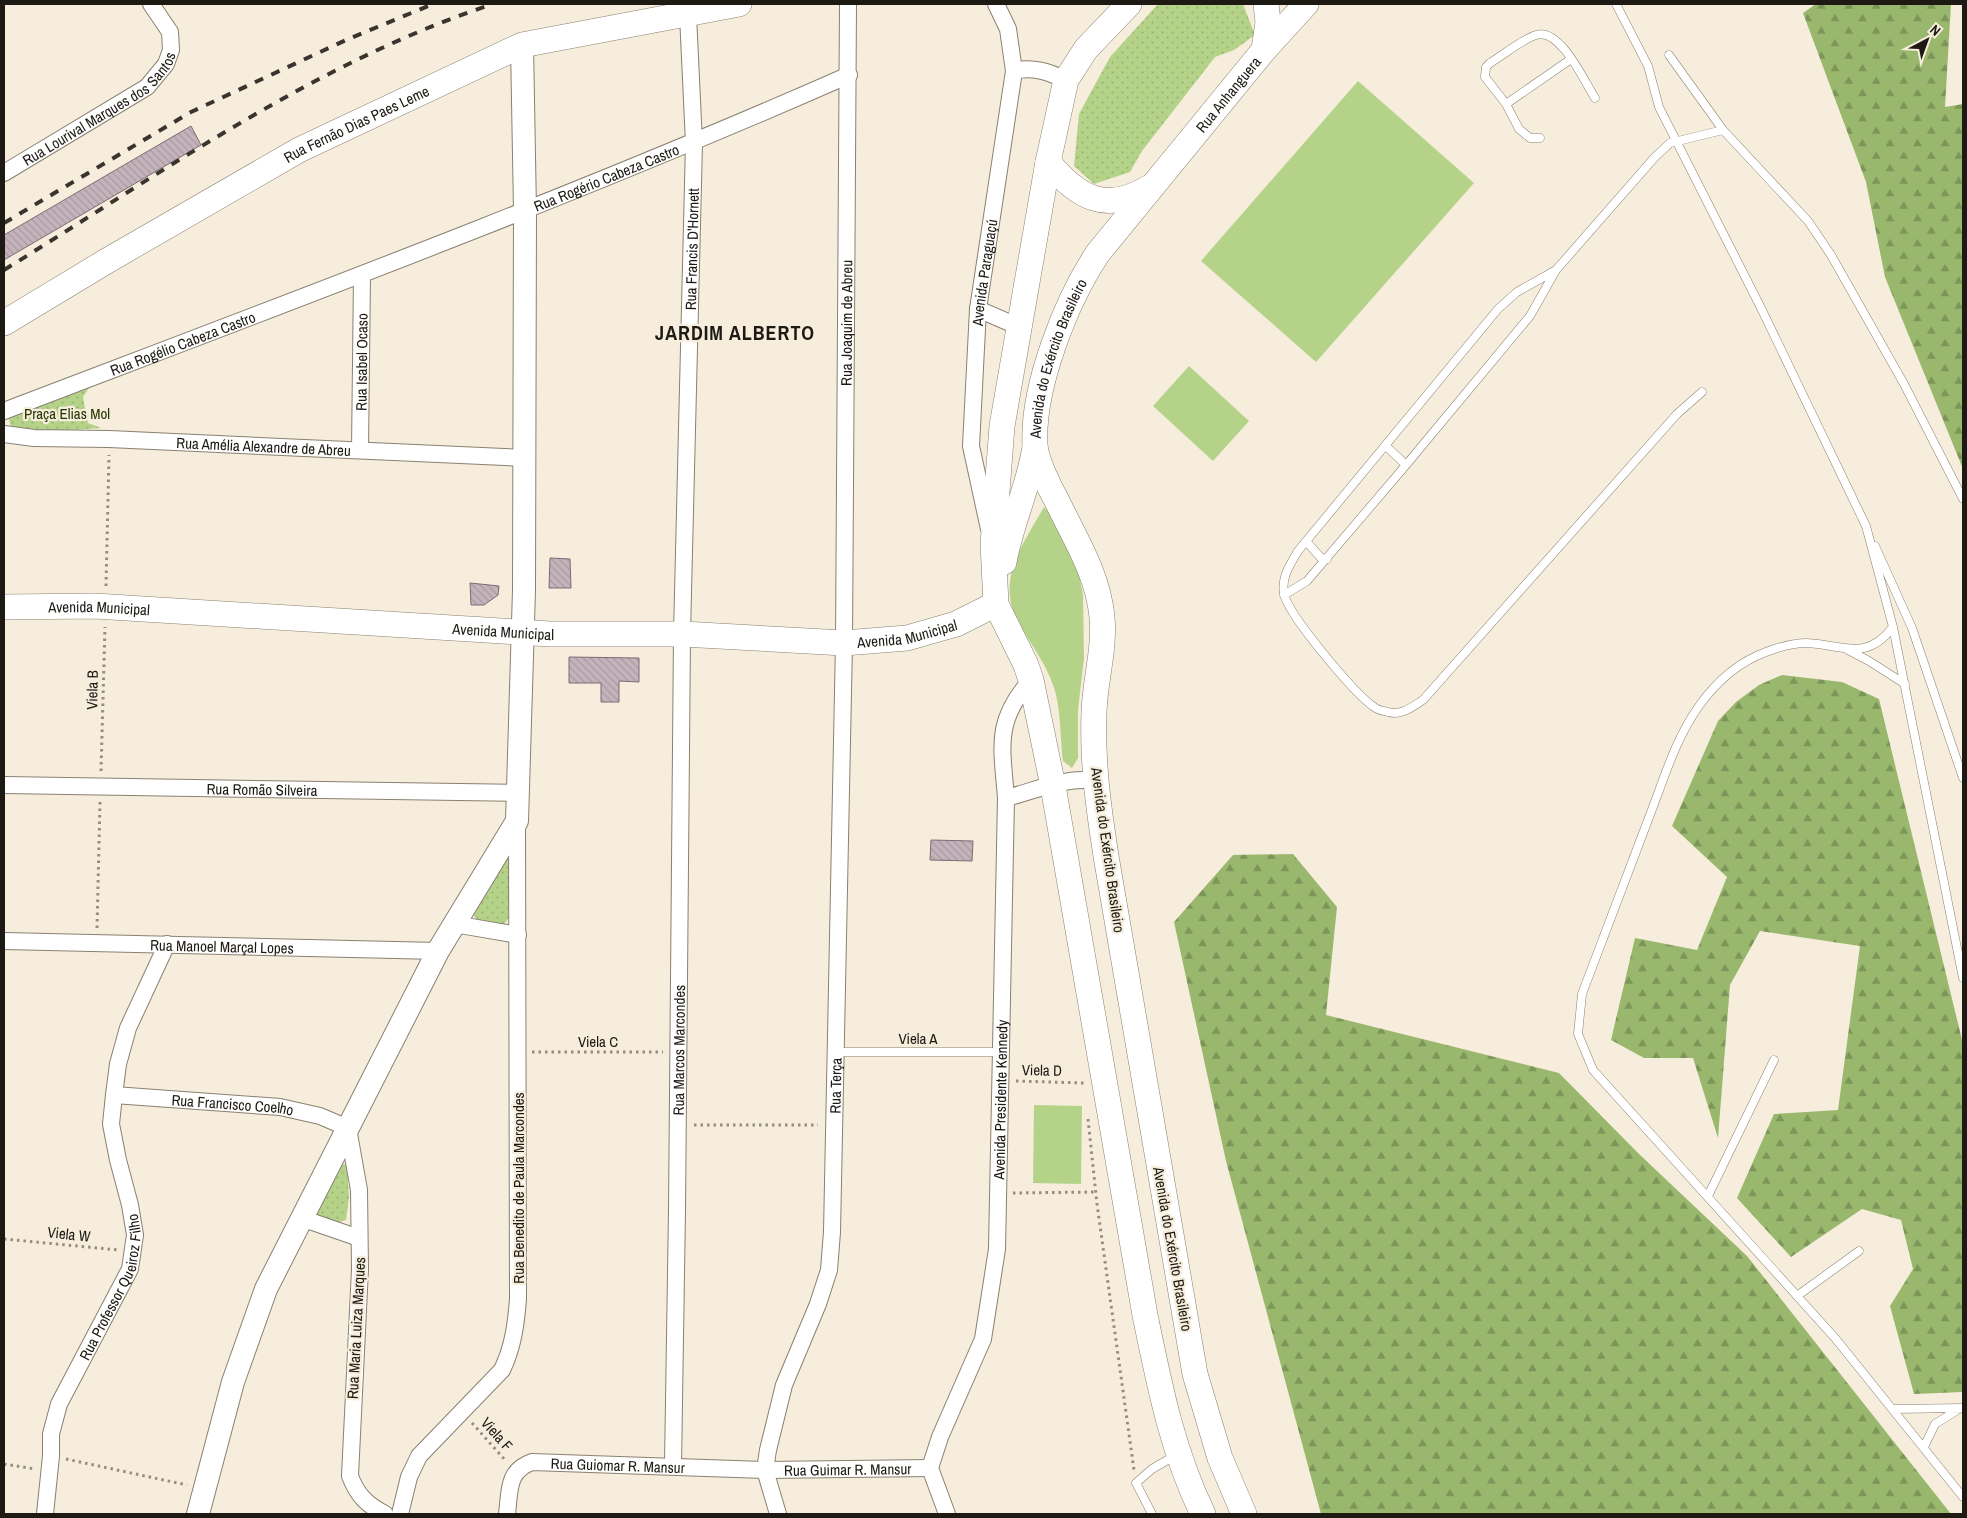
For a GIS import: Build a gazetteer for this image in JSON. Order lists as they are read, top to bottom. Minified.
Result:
{"streets":{"main road":["Rua Anhanguera","Rua Fernão Dias Paes Leme","Avenida do Exército Brasileiro","Avenida Municipal"],"street":["Rua Lourival Marques dos Santos","Rua Rogério Cabeza Castro","Rua Francis D'Hornett","Avenida Paraguaçú","Rua Joaquim de Abreu","Rua Rogélio Cabeza Castro","Rua Isabel Ocaso","Rua Amélia Alexandre de Abreu","Rua Romão Silveira","Rua Manoel Marçal Lopes","Rua Marcos Marcondes","Rua Terça","Avenida Presidente Kennedy","Rua Francisco Coelho","Rua Benedito de Paula Marcondes","Rua Professor Queiroz Filho","Rua Maria Luiza Marques","Rua Guiomar R. Mansur","Rua Guimar R. Mansur"],"lane":["Viela A"],"path":["Viela B","Viela C","Viela D","Viela W","Viela F"]},"crossings":[["Rua Anhanguera","Avenida do Exército Brasileiro"],["Rua Fernão Dias Paes Leme","Rua Francis D'Hornett"],["Rua Rogério Cabeza Castro","Rua Francis D'Hornett"],["Rua Rogério Cabeza Castro","Rua Joaquim de Abreu"],["Rua Rogério Cabeza Castro","Rua Rogélio Cabeza Castro"],["Rua Rogério Cabeza Castro","Rua Isabel Ocaso"],["Rua Francis D'Hornett","Avenida Municipal"],["Rua Francis D'Hornett","Rua Marcos Marcondes"],["Rua Joaquim de Abreu","Avenida Municipal"],["Rua Joaquim de Abreu","Rua Terça"],["Rua Rogélio Cabeza Castro","Rua Isabel Ocaso"],["Rua Isabel Ocaso","Rua Amélia Alexandre de Abreu"],["Rua Amélia Alexandre de Abreu","Viela B"],["Avenida Municipal","Viela B"],["Avenida Municipal","Rua Marcos Marcondes"],["Avenida Municipal","Rua Terça"],["Viela B","Rua Romão Silveira"],["Viela B","Rua Manoel Marçal Lopes"],["Rua Manoel Marçal Lopes","Rua Professor Queiroz Filho"],["Viela A","Rua Terça"],["Viela A","Avenida Presidente Kennedy"],["Viela C","Rua Marcos Marcondes"],["Viela C","Rua Benedito de Paula Marcondes"],["Rua Marcos Marcondes","Rua Guiomar R. Mansur"],["Viela D","Avenida Presidente Kennedy"],["Rua Terça","Rua Guiomar R. Mansur"],["Rua Terça","Rua Guimar R. Mansur"],["Avenida Presidente Kennedy","Rua Guimar R. Mansur"],["Rua Francisco Coelho","Rua Professor Queiroz Filho"],["Rua Francisco Coelho","Rua Maria Luiza Marques"],["Rua Benedito de Paula Marcondes","Viela F"],["Viela W","Rua Professor Queiroz Filho"],["Viela F","Rua Guiomar R. Mansur"],["Rua Guiomar R. Mansur","Rua Guimar R. Mansur"]],"districts":["JARDIM ALBERTO"],"parks":["Praça Elias Mol"],"north":"top right"}
